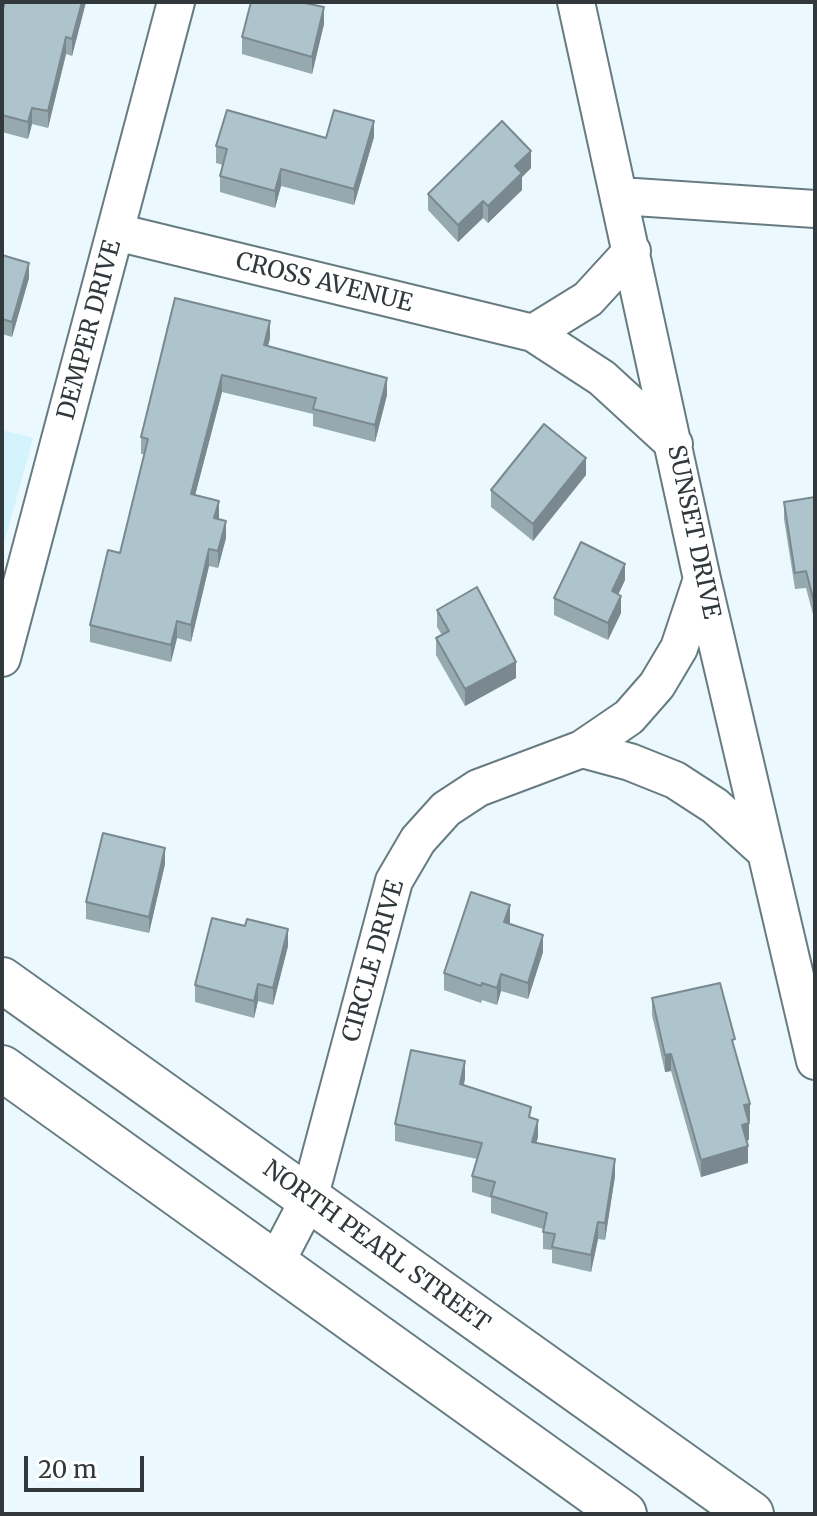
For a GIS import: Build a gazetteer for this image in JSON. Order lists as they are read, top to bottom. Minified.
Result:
{"streets":{"street":["CROSS AVENUE","DEMPER DRIVE","SUNSET DRIVE","CIRCLE DRIVE","NORTH PEARL STREET"]},"crossings":[["CROSS AVENUE","DEMPER DRIVE"],["CROSS AVENUE","SUNSET DRIVE"],["SUNSET DRIVE","CIRCLE DRIVE"],["CIRCLE DRIVE","NORTH PEARL STREET"]],"scale_bar":"20 m"}
